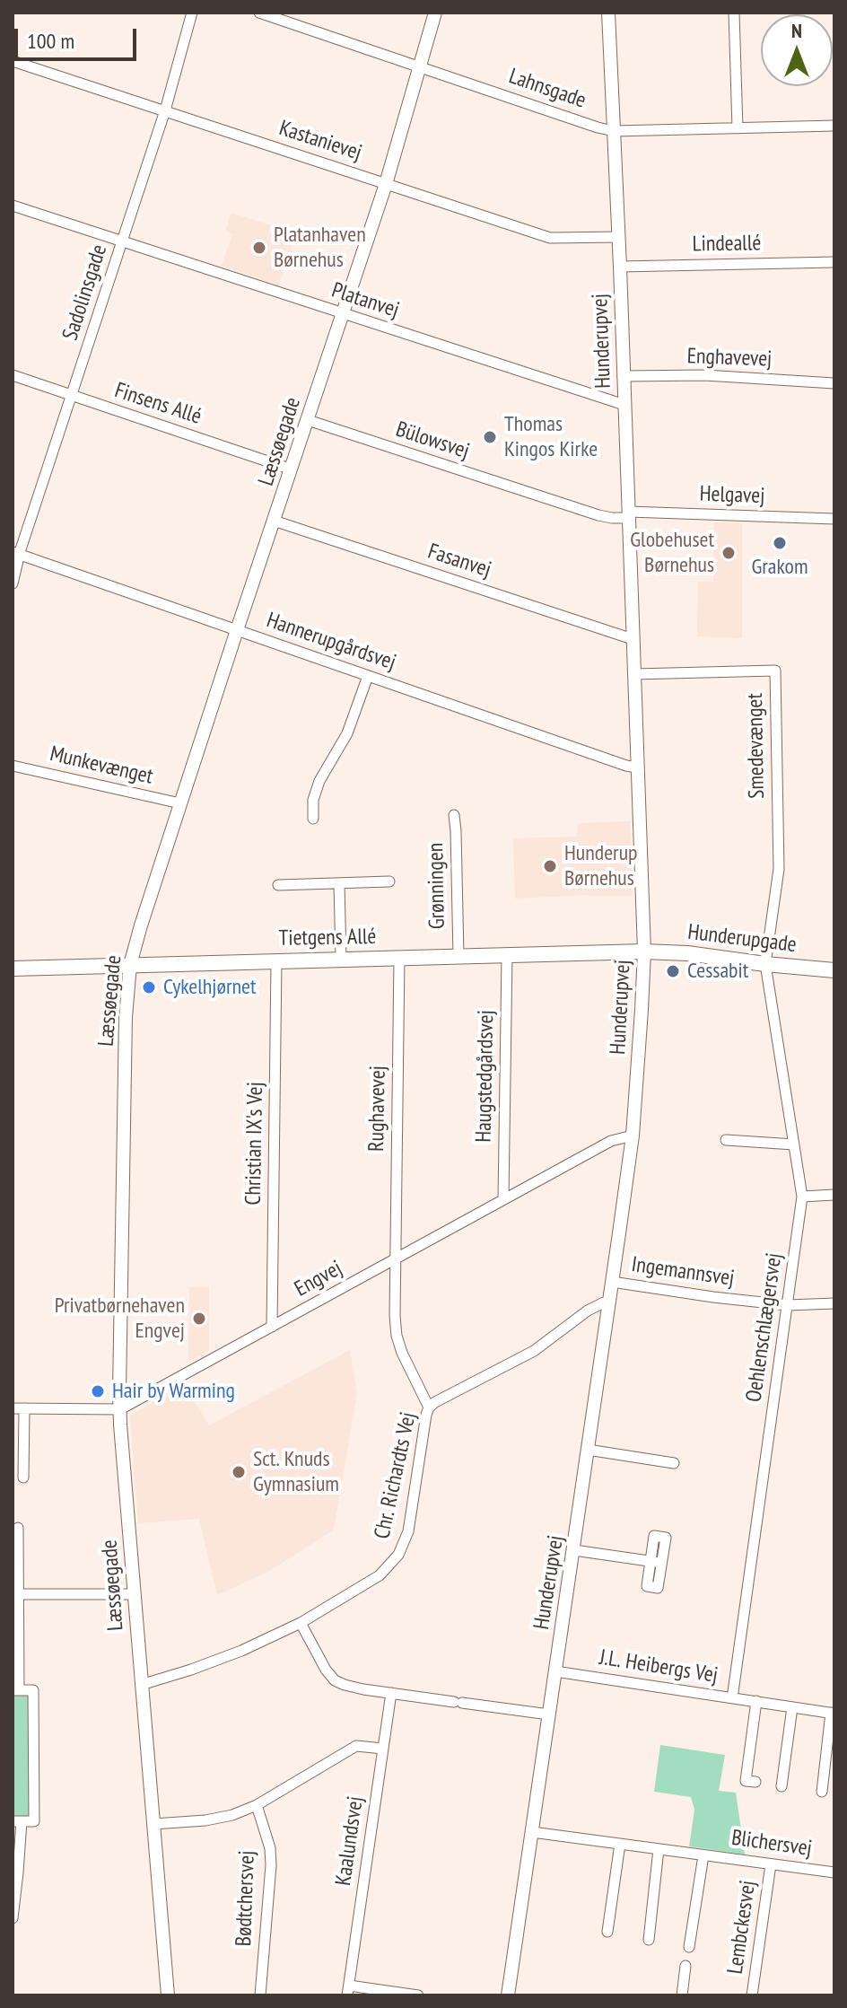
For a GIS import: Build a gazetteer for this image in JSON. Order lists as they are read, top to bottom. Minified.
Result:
{"streets":{"main road":["Tietgens Allé","Hunderupgade"],"street":["Lahnsgade","Kastanievej","Lindeallé","Sadolinsgade","Platanvej","Hunderupvej","Enghavevej","Finsens Allé","Bülowsvej","Læssøegade","Helgavej","Fasanvej","Hannerupgårdsvej","Smedevænget","Munkevænget","Grønningen","Haugstedgårdsvej","Rughavevej","Christian IX's Vej","Ingemannsvej","Engvej","Oehlenschlægersvej","Chr. Richardts Vej","J.L. Heibergs Vej","Kaalundsvej","Blichersvej","Bødtchersvej","Lembckesvej"]},"crossings":[["Lahnsgade","Hunderupvej"],["Lahnsgade","Læssøegade"],["Kastanievej","Sadolinsgade"],["Kastanievej","Hunderupvej"],["Kastanievej","Læssøegade"],["Lindeallé","Hunderupvej"],["Sadolinsgade","Platanvej"],["Sadolinsgade","Finsens Allé"],["Sadolinsgade","Hannerupgårdsvej"],["Platanvej","Hunderupvej"],["Platanvej","Læssøegade"],["Hunderupvej","Enghavevej"],["Hunderupvej","Bülowsvej"],["Hunderupvej","Helgavej"],["Hunderupvej","Fasanvej"],["Hunderupvej","Hannerupgårdsvej"],["Hunderupvej","Smedevænget"],["Hunderupvej","Tietgens Allé"],["Hunderupvej","Hunderupgade"],["Hunderupvej","Ingemannsvej"],["Hunderupvej","Engvej"],["Hunderupvej","Chr. Richardts Vej"],["Hunderupvej","J.L. Heibergs Vej"],["Hunderupvej","Blichersvej"],["Finsens Allé","Læssøegade"],["Bülowsvej","Læssøegade"],["Bülowsvej","Helgavej"],["Læssøegade","Fasanvej"],["Læssøegade","Hannerupgårdsvej"],["Læssøegade","Munkevænget"],["Læssøegade","Tietgens Allé"],["Læssøegade","Engvej"],["Læssøegade","Chr. Richardts Vej"],["Smedevænget","Oehlenschlægersvej"],["Grønningen","Tietgens Allé"],["Tietgens Allé","Hunderupgade"],["Tietgens Allé","Haugstedgårdsvej"],["Tietgens Allé","Rughavevej"],["Tietgens Allé","Christian IX's Vej"],["Hunderupgade","Oehlenschlægersvej"],["Haugstedgårdsvej","Engvej"],["Rughavevej","Engvej"],["Rughavevej","Chr. Richardts Vej"],["Christian IX's Vej","Engvej"],["Ingemannsvej","Oehlenschlægersvej"],["Oehlenschlægersvej","J.L. Heibergs Vej"],["Blichersvej","Lembckesvej"]],"places":["Platanhaven Børnehus","Thomas Kingos Kirke","Grakom","Globehuset Børnehus","Hunderup Børnehus","Cessabit","Cykelhjørnet","Privatbørnehaven Engvej","Hair by Warming","Sct. Knuds Gymnasium"],"scale_bar":"100 m","north":"top"}
